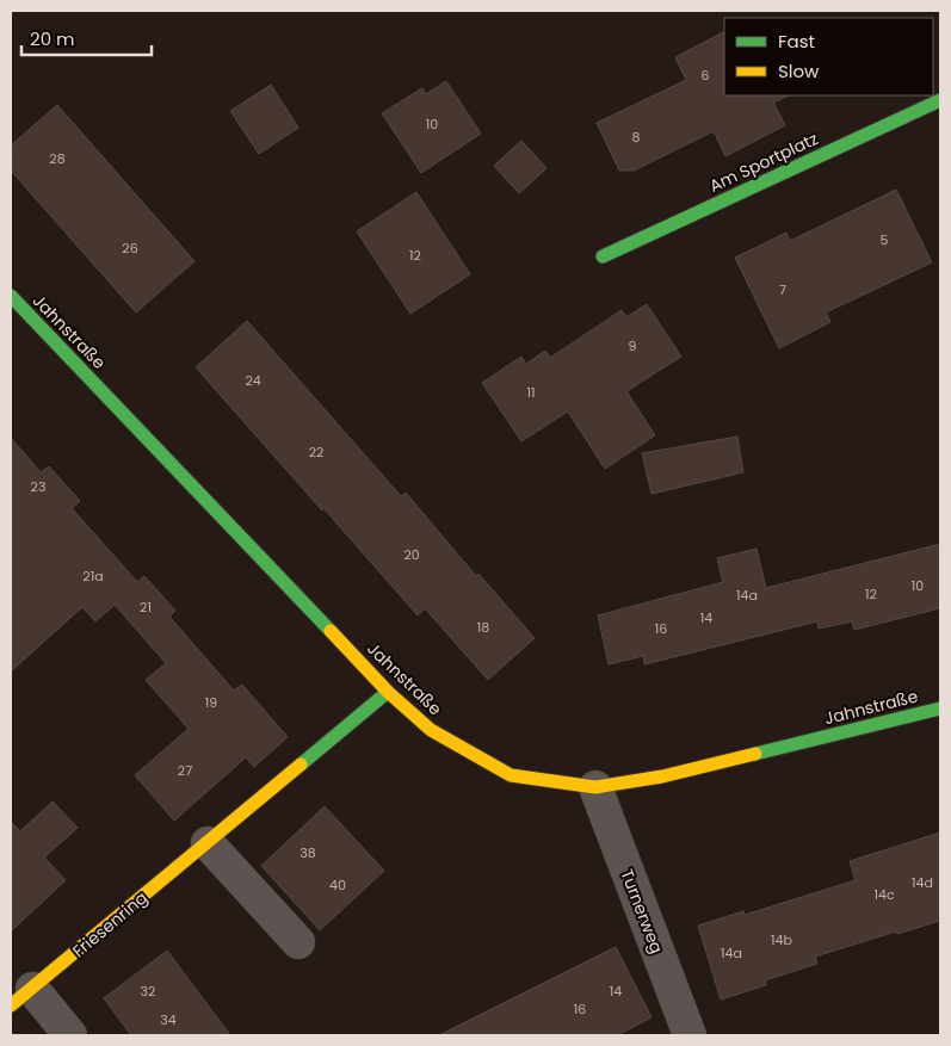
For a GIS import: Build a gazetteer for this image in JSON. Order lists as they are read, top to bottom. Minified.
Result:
{"streets":{"street":["Am Sportplatz","Jahnstraße","Turnerweg","Friesenring"]},"crossings":[["Jahnstraße","Turnerweg"],["Jahnstraße","Friesenring"]],"house_numbers":["6","10","8","28","5","26","12","7","9","24","11","22","23","20","21a","10","12","14a","21","14","18","16","19","27","38","14d","40","14c","14b","14a","32","14","16","34"],"legend":["Fast","Slow"],"scale_bar":"20 m"}
